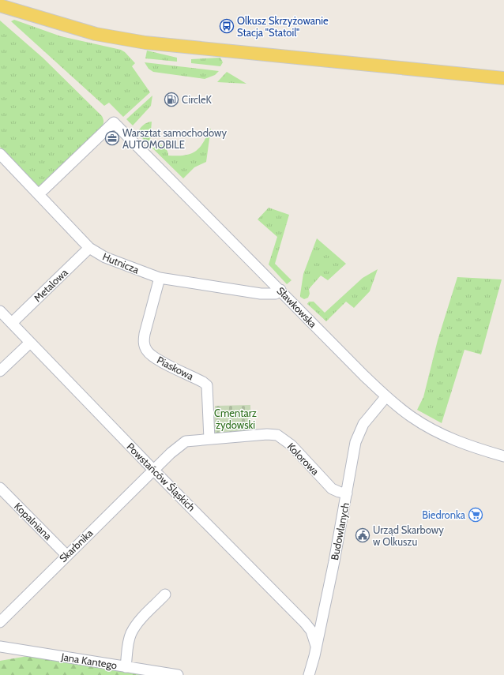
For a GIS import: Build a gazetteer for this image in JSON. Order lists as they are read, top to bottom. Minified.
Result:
{"streets":{"street":["Hutnicza","Metalowa","Sławkowska","Piaskowa","Kolorowa","Powstańców Śląskich","Kopalniana","Budowlanych","Skarbnika","Jana Kantego"]},"crossings":[["Hutnicza","Metalowa"],["Hutnicza","Sławkowska"],["Hutnicza","Piaskowa"],["Metalowa","Powstańców Śląskich"],["Sławkowska","Budowlanych"],["Piaskowa","Kolorowa"],["Kolorowa","Powstańców Śląskich"],["Kolorowa","Budowlanych"],["Kolorowa","Skarbnika"],["Powstańców Śląskich","Budowlanych"],["Powstańców Śląskich","Skarbnika"],["Kopalniana","Skarbnika"]],"parks":["Cmentarz żydowski"],"places":{"bus stop":["Olkusz Skrzyżowanie Stacja \"Statoil\""],"fuel station":["CircleK"],"office":["Warsztat samochodowy AUTOMOBILE"],"supermarket":["Biedronka"],"public building":["Urząd Skarbowy w Olkuszu"]}}
